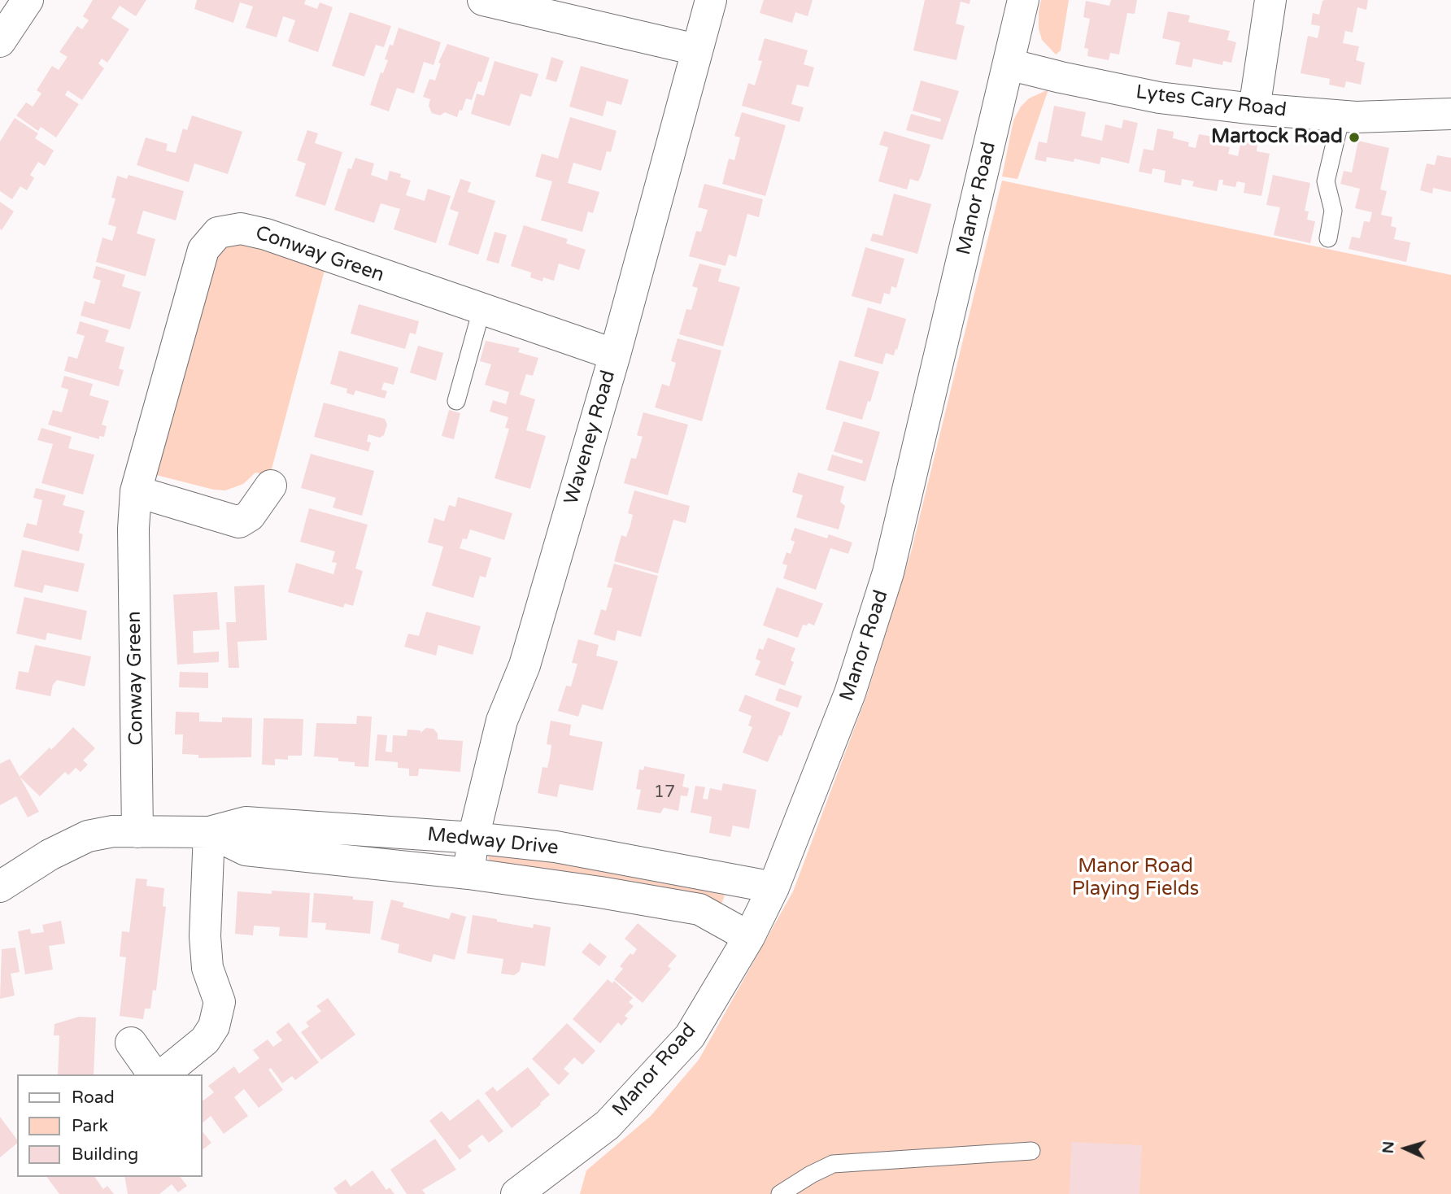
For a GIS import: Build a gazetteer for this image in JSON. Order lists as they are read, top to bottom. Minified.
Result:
{"streets":{"street":["Lytes Cary Road","Manor Road","Conway Green","Waveney Road","Medway Drive"]},"crossings":[["Lytes Cary Road","Manor Road"],["Manor Road","Medway Drive"],["Conway Green","Waveney Road"],["Conway Green","Medway Drive"],["Waveney Road","Medway Drive"]],"parks":["Manor Road Playing Fields"],"places":["Martock Road"],"house_numbers":["17"],"legend":["Road","Park","Building"],"north":"left"}
